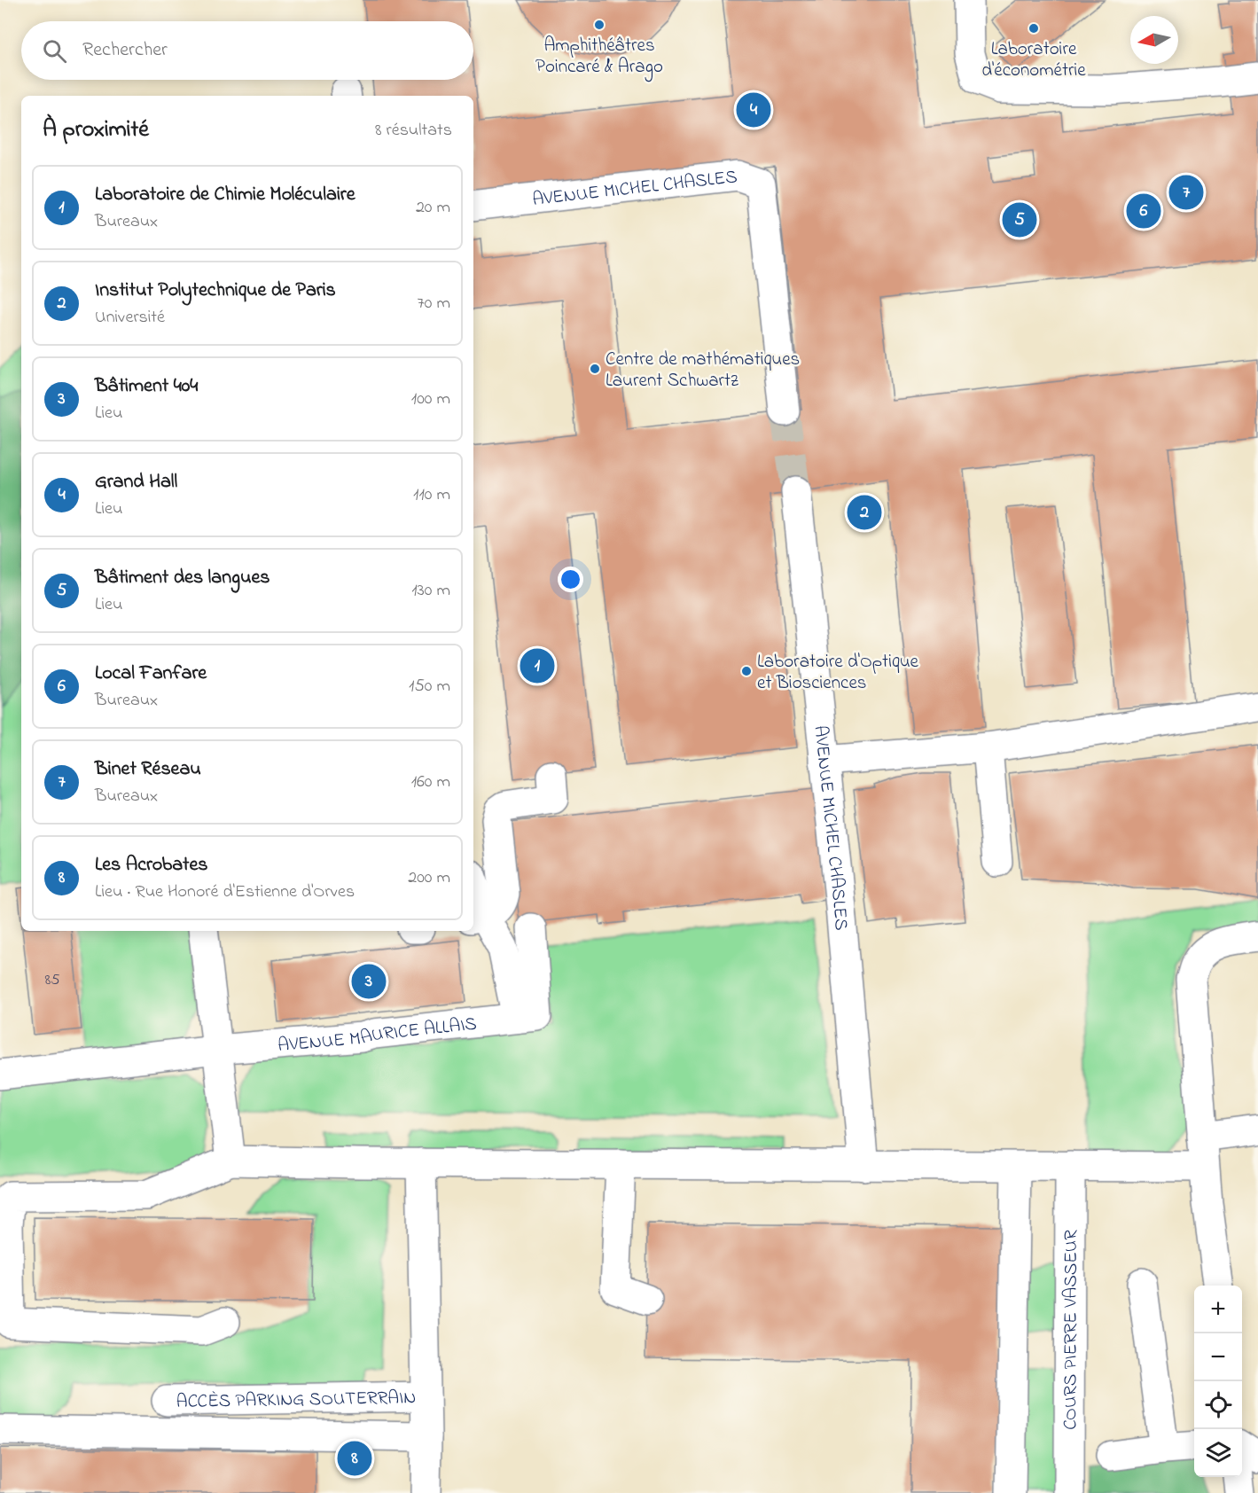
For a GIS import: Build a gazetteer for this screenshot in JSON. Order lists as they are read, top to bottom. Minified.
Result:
{"streets":{"street":["AVENUE MICHEL CHASLES","AVENUE MAURICE ALLAIS","COURS PIERRE VASSEUR","ACCÈS PARKING SOUTERRAIN"]},"places":["Amphithéâtres Poincaré & Arago","Laboratoire d'économétrie","Centre de mathématiques Laurent Schwartz","Laboratoire d'Optique et Biosciences"],"house_numbers":["85"],"north":"left","page":{"search":"Rechercher","pins":["4","7","6","5","2","1","3","8"],"heading":["À proximité","8 résultats"],"list":[{"mark":"1","name":"Laboratoire de Chimie Moléculaire","note":"Bureaux","value":"20 m"},{"mark":"2","name":"Institut Polytechnique de Paris","note":"Université","value":"70 m"},{"mark":"3","name":"Bâtiment 404","note":"Lieu","value":"100 m"},{"mark":"4","name":"Grand Hall","note":"Lieu","value":"110 m"},{"mark":"5","name":"Bâtiment des langues","note":"Lieu","value":"130 m"},{"mark":"6","name":"Local Fanfare","note":"Bureaux","value":"150 m"},{"mark":"7","name":"Binet Réseau","note":"Bureaux","value":"160 m"},{"mark":"8","name":"Les Acrobates","note":"Lieu · Rue Honoré d'Estienne d'Orves","value":"200 m"}],"map_buttons":["+","−"]}}
